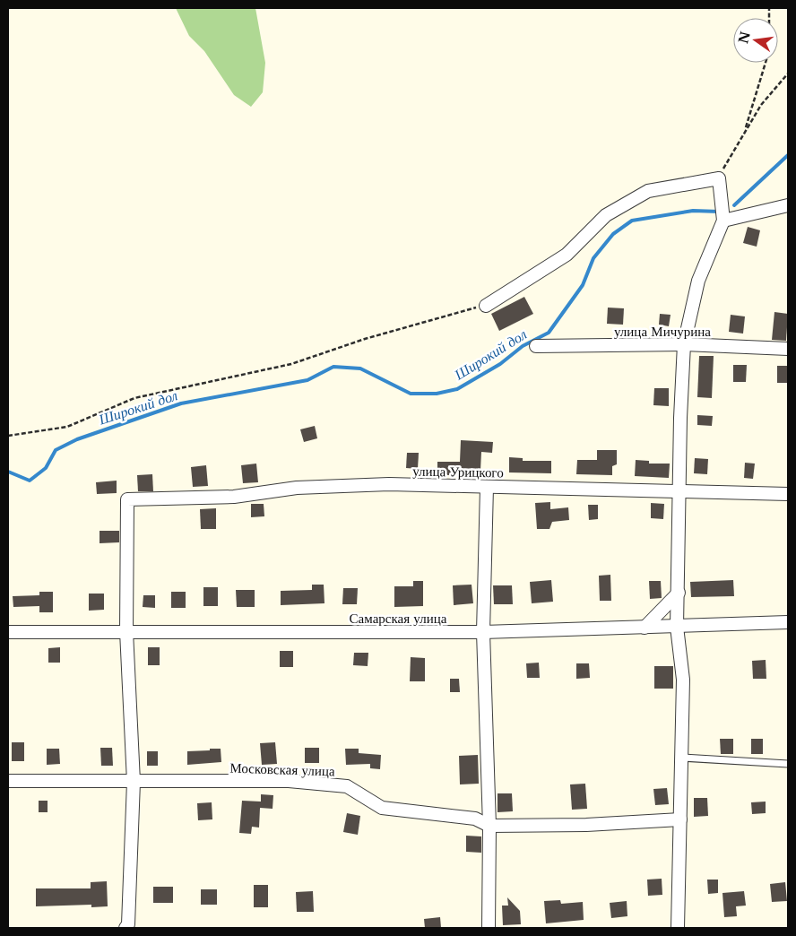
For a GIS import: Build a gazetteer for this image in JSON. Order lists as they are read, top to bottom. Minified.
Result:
{"streets":{"street":["улица Мичурина","улица Урицкого","Самарская улица","Московская улица"]},"crossings":[["улица Урицкого","Самарская улица"]],"water":["Широкий дол"],"north":"left"}
